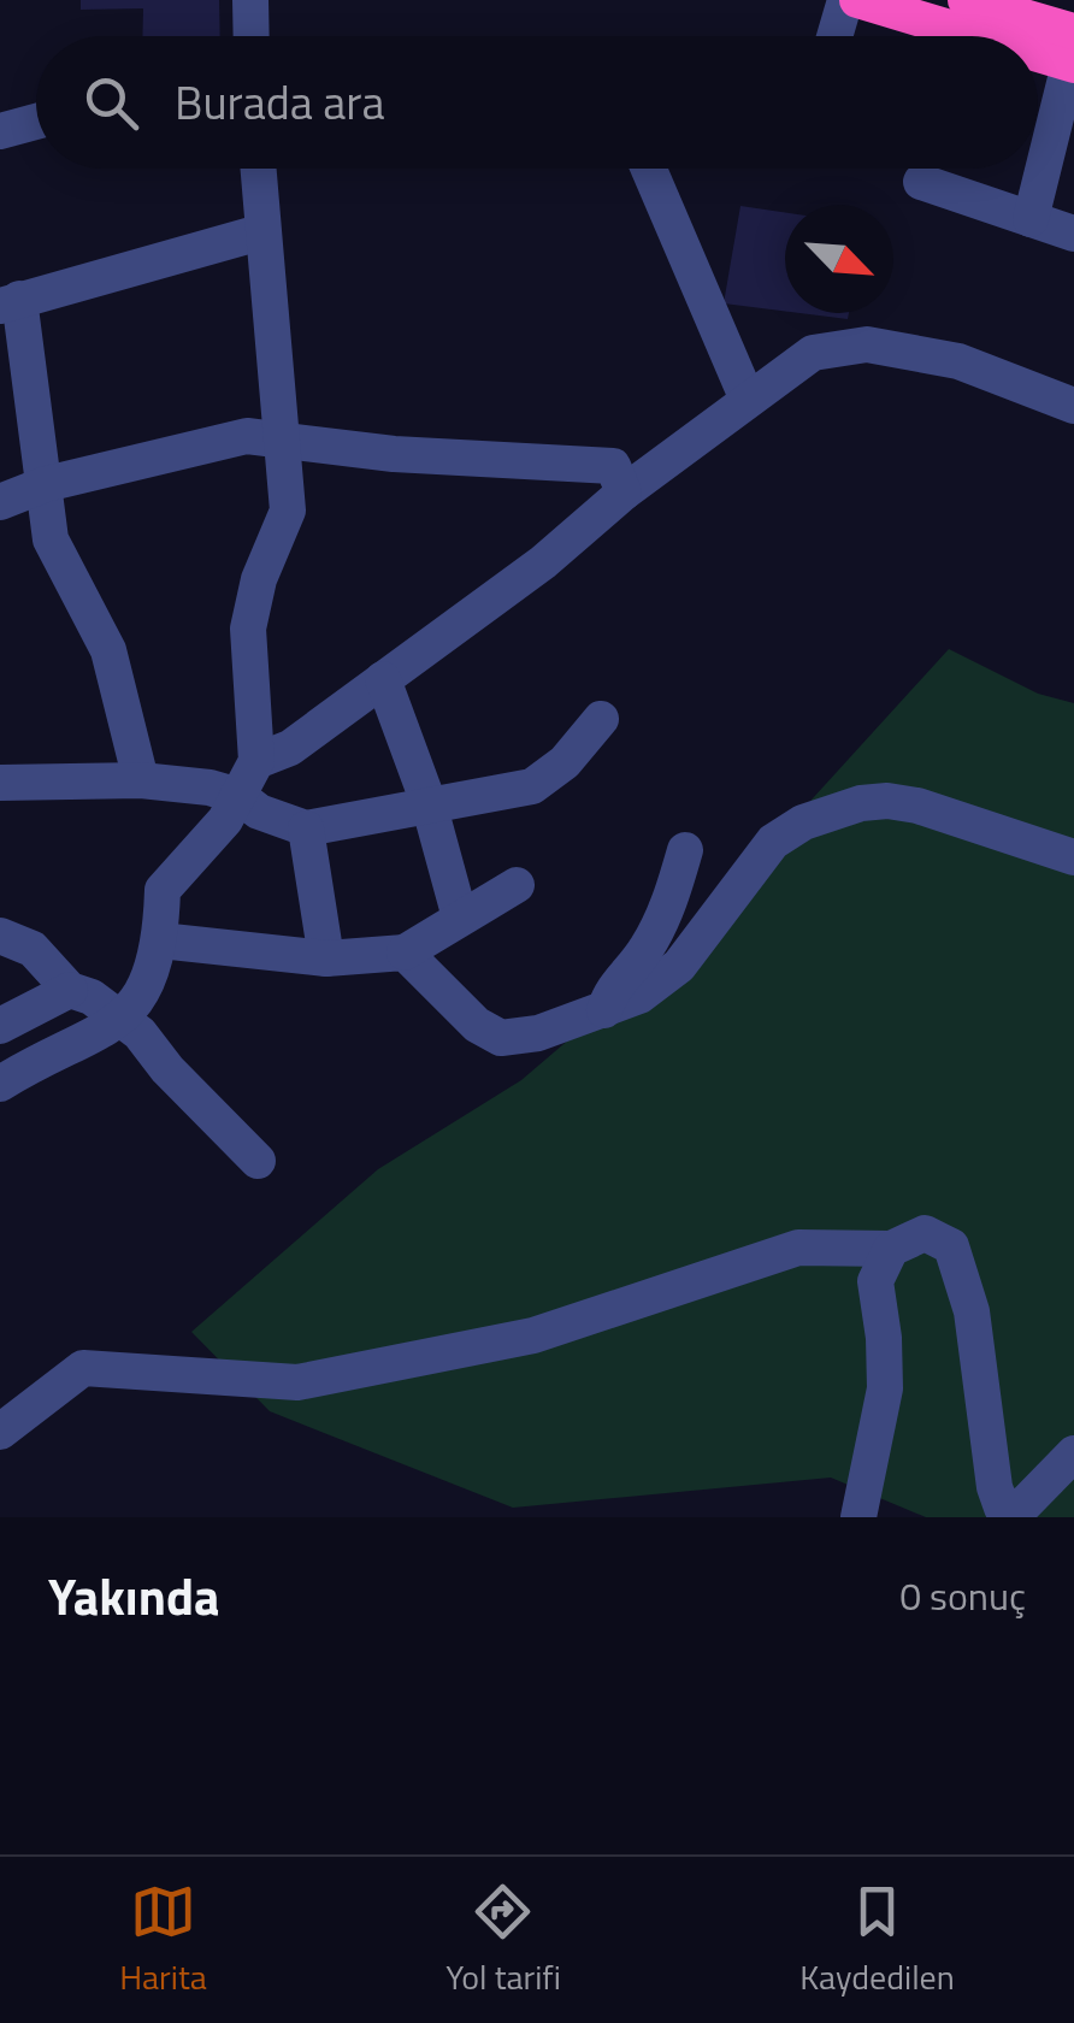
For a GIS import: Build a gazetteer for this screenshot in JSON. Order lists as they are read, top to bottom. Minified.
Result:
{"north":"bottom right","page":{"search":"Burada ara","heading":["Yakında","0 sonuç"],"nav":["Harita","Yol tarifi","Kaydedilen"]}}
